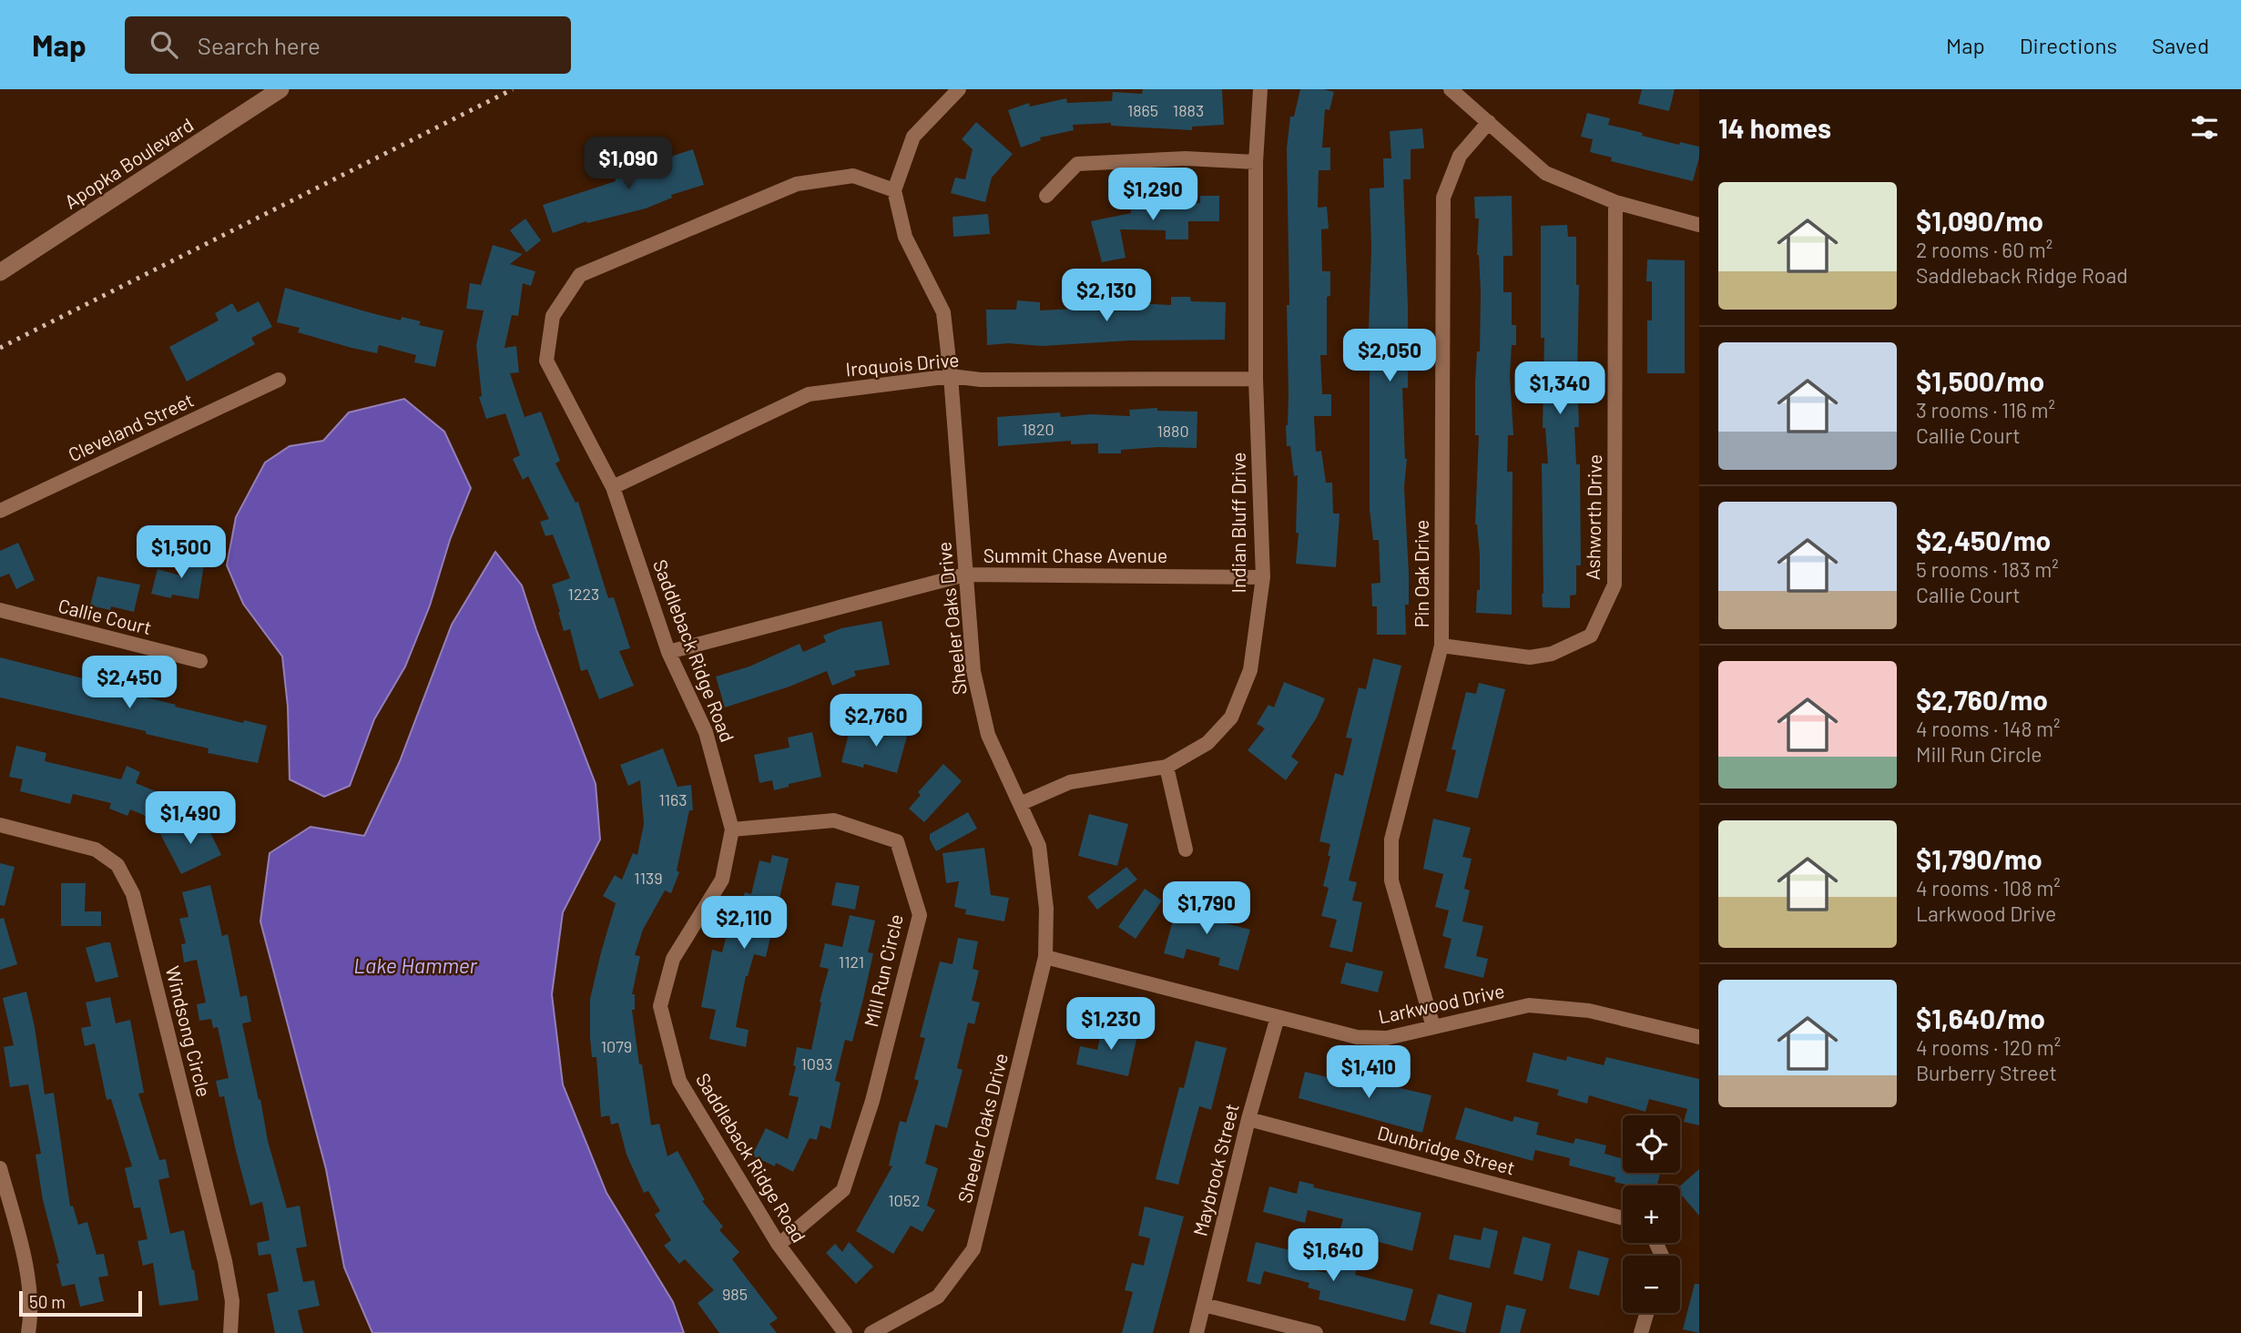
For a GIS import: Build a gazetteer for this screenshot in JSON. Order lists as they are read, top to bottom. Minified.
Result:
{"streets":{"street":["Apopka Boulevard","Iroquois Drive","Cleveland Street","Ashworth Drive","Indian Bluff Drive","Summit Chase Avenue","Pin Oak Drive","Callie Court","Sheeler Oaks Drive","Saddleback Ridge Road","Mill Run Circle","Larkwood Drive","Windsong Circle","Dunbridge Street","Maybrook Street"]},"crossings":[["Iroquois Drive","Indian Bluff Drive"],["Iroquois Drive","Sheeler Oaks Drive"],["Iroquois Drive","Saddleback Ridge Road"],["Ashworth Drive","Pin Oak Drive"],["Indian Bluff Drive","Summit Chase Avenue"],["Indian Bluff Drive","Sheeler Oaks Drive"],["Summit Chase Avenue","Sheeler Oaks Drive"],["Summit Chase Avenue","Saddleback Ridge Road"],["Pin Oak Drive","Larkwood Drive"],["Sheeler Oaks Drive","Saddleback Ridge Road"],["Sheeler Oaks Drive","Larkwood Drive"],["Saddleback Ridge Road","Mill Run Circle"],["Larkwood Drive","Maybrook Street"],["Dunbridge Street","Maybrook Street"]],"water":["Lake Hammer"],"house_numbers":["1865","1883","1820","1880","1223","1163","1139","1121","1079","1093","1052","985"],"scale_bar":"50 m","page":{"header":"Map","search":"Search here","nav":["Map","Directions","Saved"],"heading":"14 homes","price":["$1,090","$1,290","$2,130","$2,050","$1,340","$1,500","$2,450","$2,760","$1,490","$1,790","$2,110","$1,230","$1,410","$1,640"],"list":[{"name":"$1,090/mo","note":"2 rooms · 60 m² · Saddleback Ridge Road"},{"name":"$1,500/mo","note":"3 rooms · 116 m² · Callie Court"},{"name":"$2,450/mo","note":"5 rooms · 183 m² · Callie Court"},{"name":"$2,760/mo","note":"4 rooms · 148 m² · Mill Run Circle"},{"name":"$1,790/mo","note":"4 rooms · 108 m² · Larkwood Drive"},{"name":"$1,640/mo","note":"4 rooms · 120 m² · Burberry Street"}],"map_buttons":["+","−"],"scale":"50 m"}}
